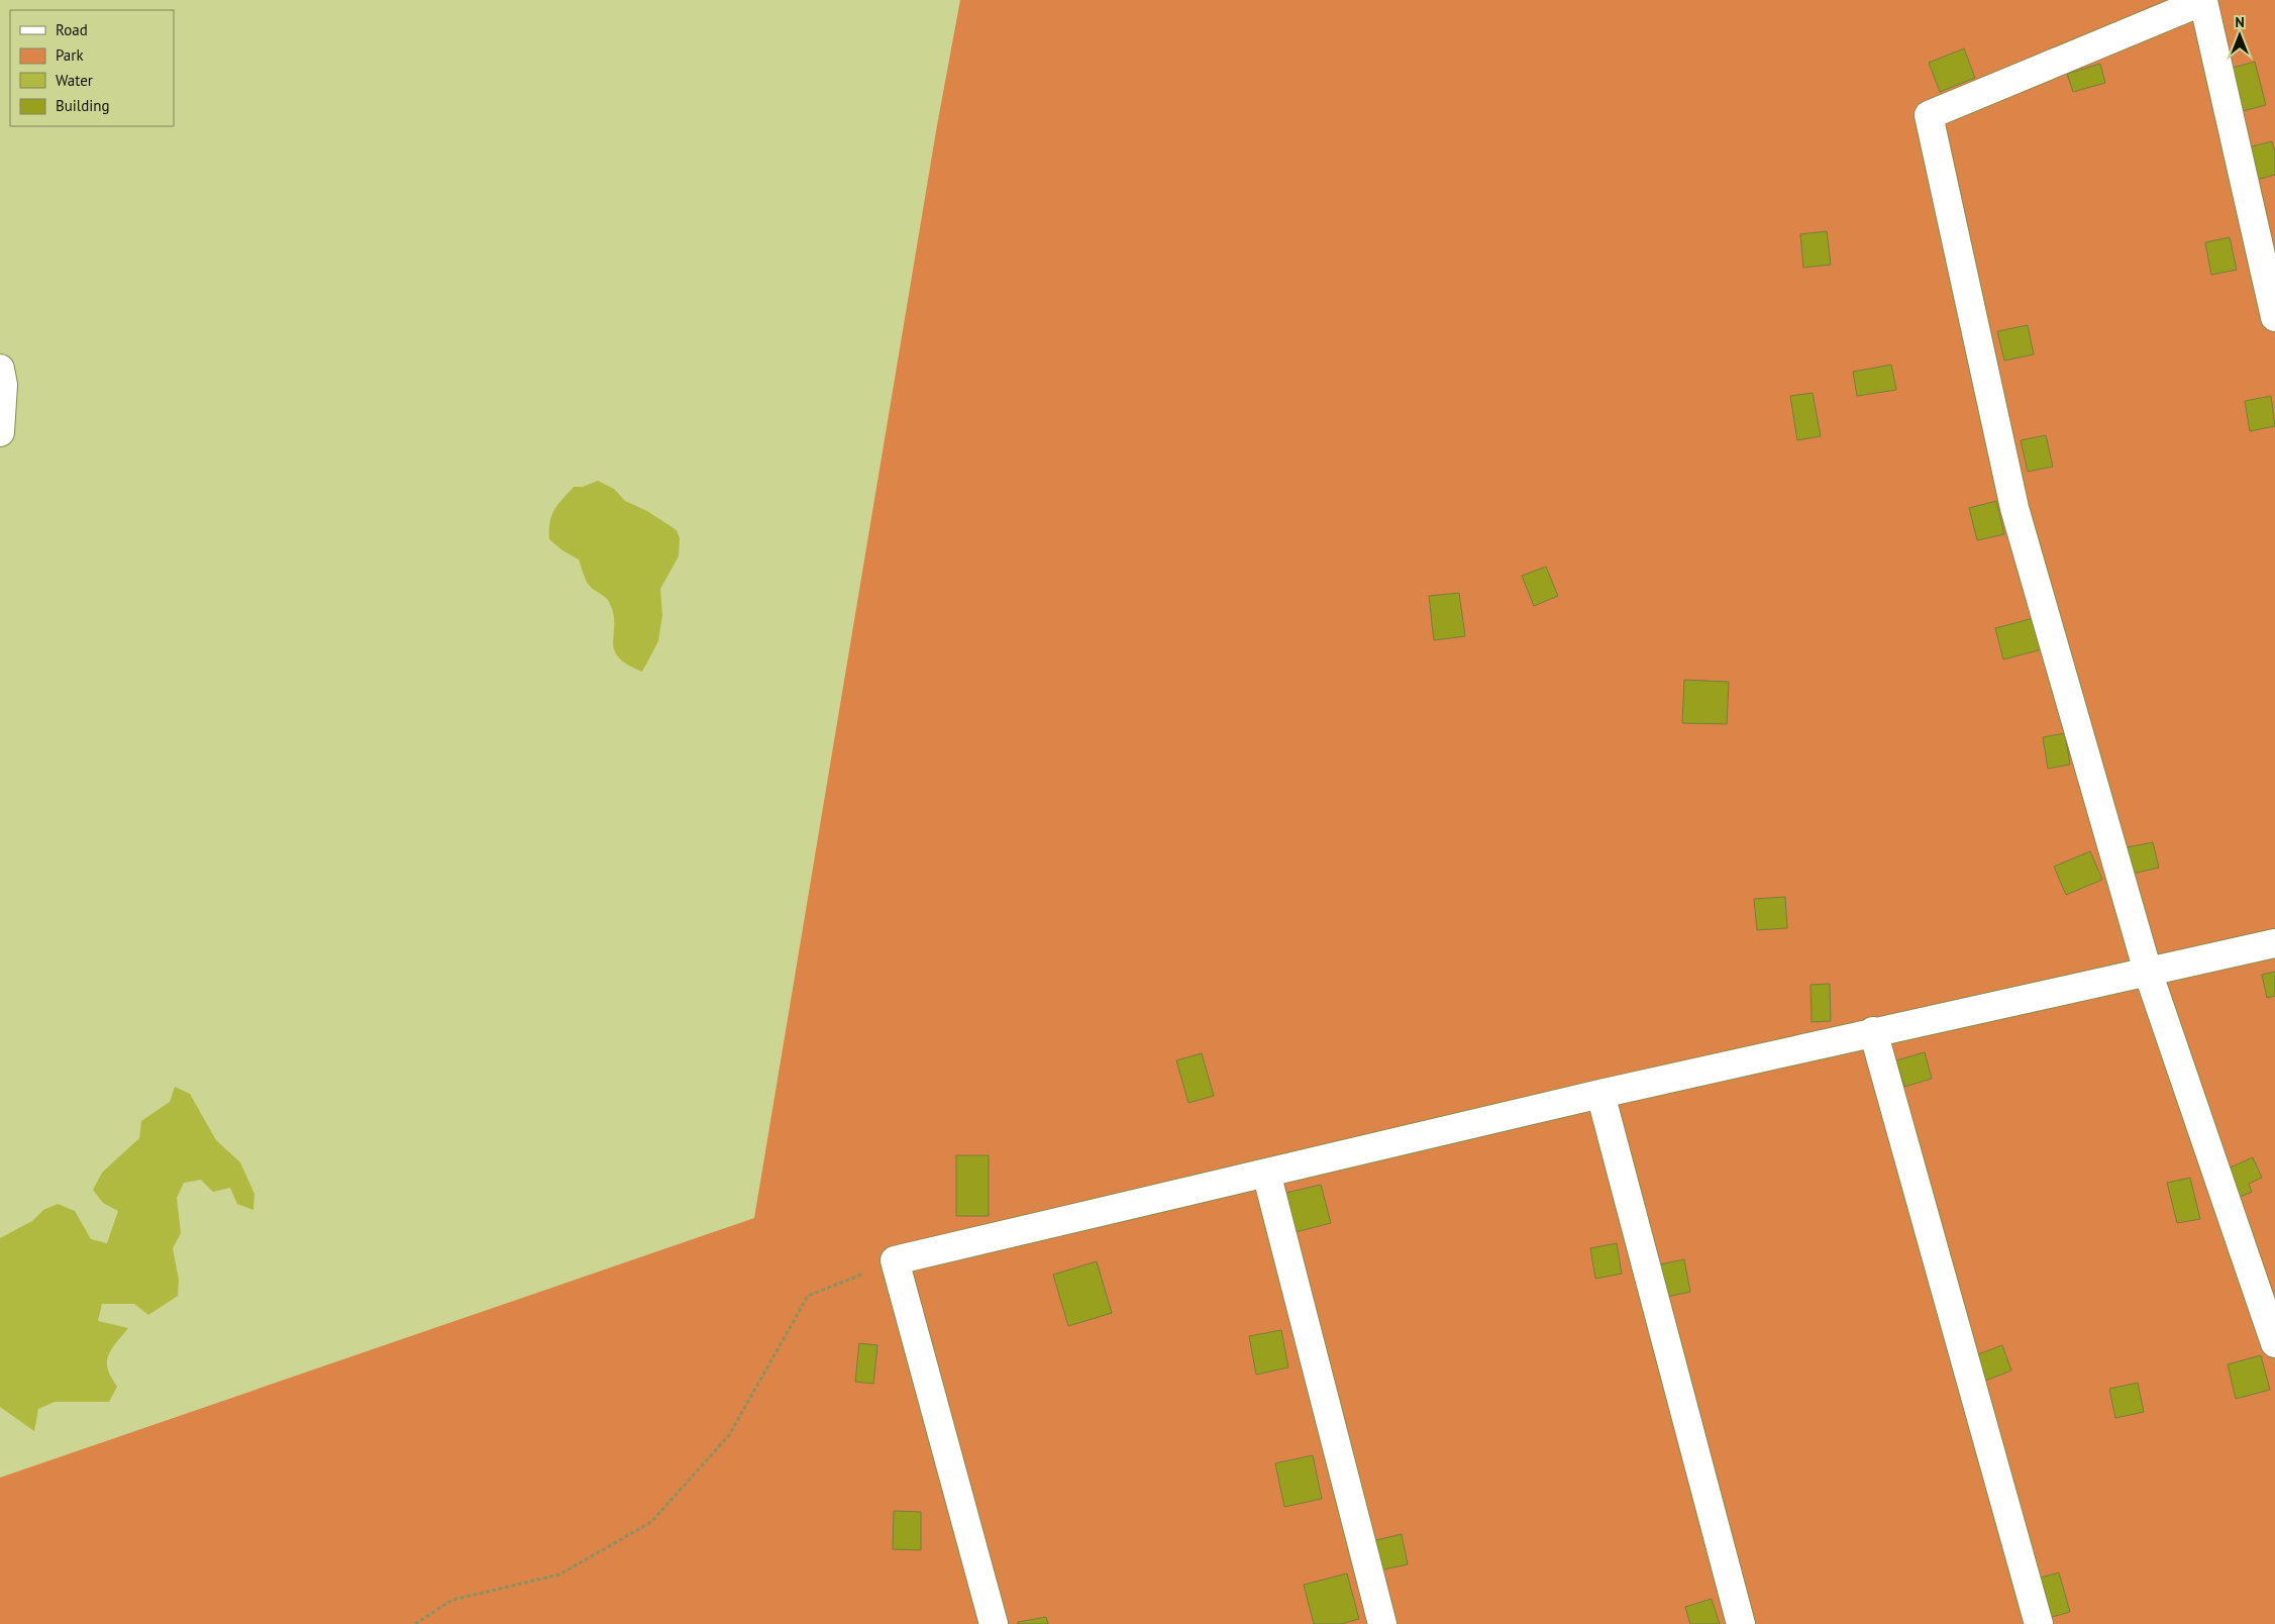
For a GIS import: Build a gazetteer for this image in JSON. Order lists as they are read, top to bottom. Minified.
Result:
{"legend":["Road","Park","Water","Building"],"north":"top"}
